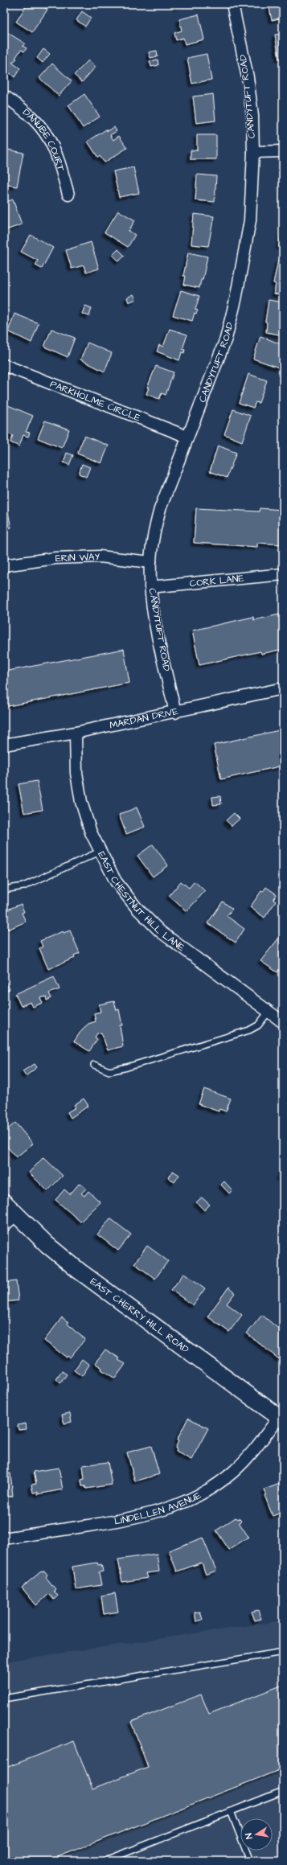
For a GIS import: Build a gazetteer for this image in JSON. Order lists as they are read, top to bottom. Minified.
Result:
{"streets":{"main road":["EAST CHERRY HILL ROAD"],"street":["CANDYTUFT ROAD","DANUBE COURT","PARKHOLME CIRCLE","ERIN WAY","CORK LANE","MARDAN DRIVE","EAST CHESTNUT HILL LANE","LINDELLEN AVENUE"]},"crossings":[["CANDYTUFT ROAD","PARKHOLME CIRCLE"],["CANDYTUFT ROAD","ERIN WAY"],["CANDYTUFT ROAD","CORK LANE"],["CANDYTUFT ROAD","MARDAN DRIVE"],["MARDAN DRIVE","EAST CHESTNUT HILL LANE"],["EAST CHERRY HILL ROAD","LINDELLEN AVENUE"]],"north":"left"}
